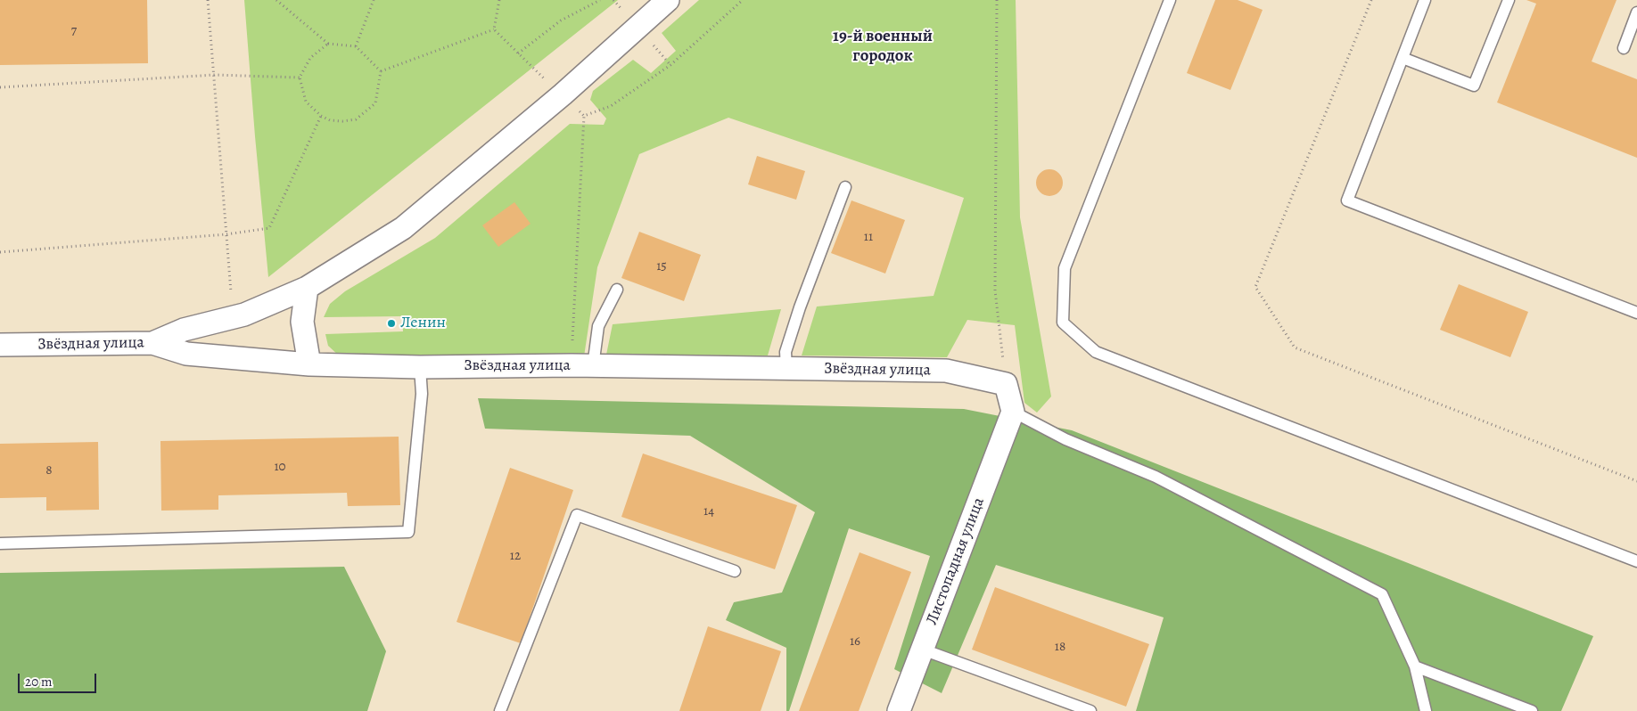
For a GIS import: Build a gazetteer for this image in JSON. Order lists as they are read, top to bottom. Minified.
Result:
{"streets":{"street":["Звёздная улица","Листопадная улица"]},"districts":["19-й военный городок"],"places":["Ленин"],"house_numbers":["7","11","15","10","8","14","12","16","18"],"scale_bar":"20 m"}
